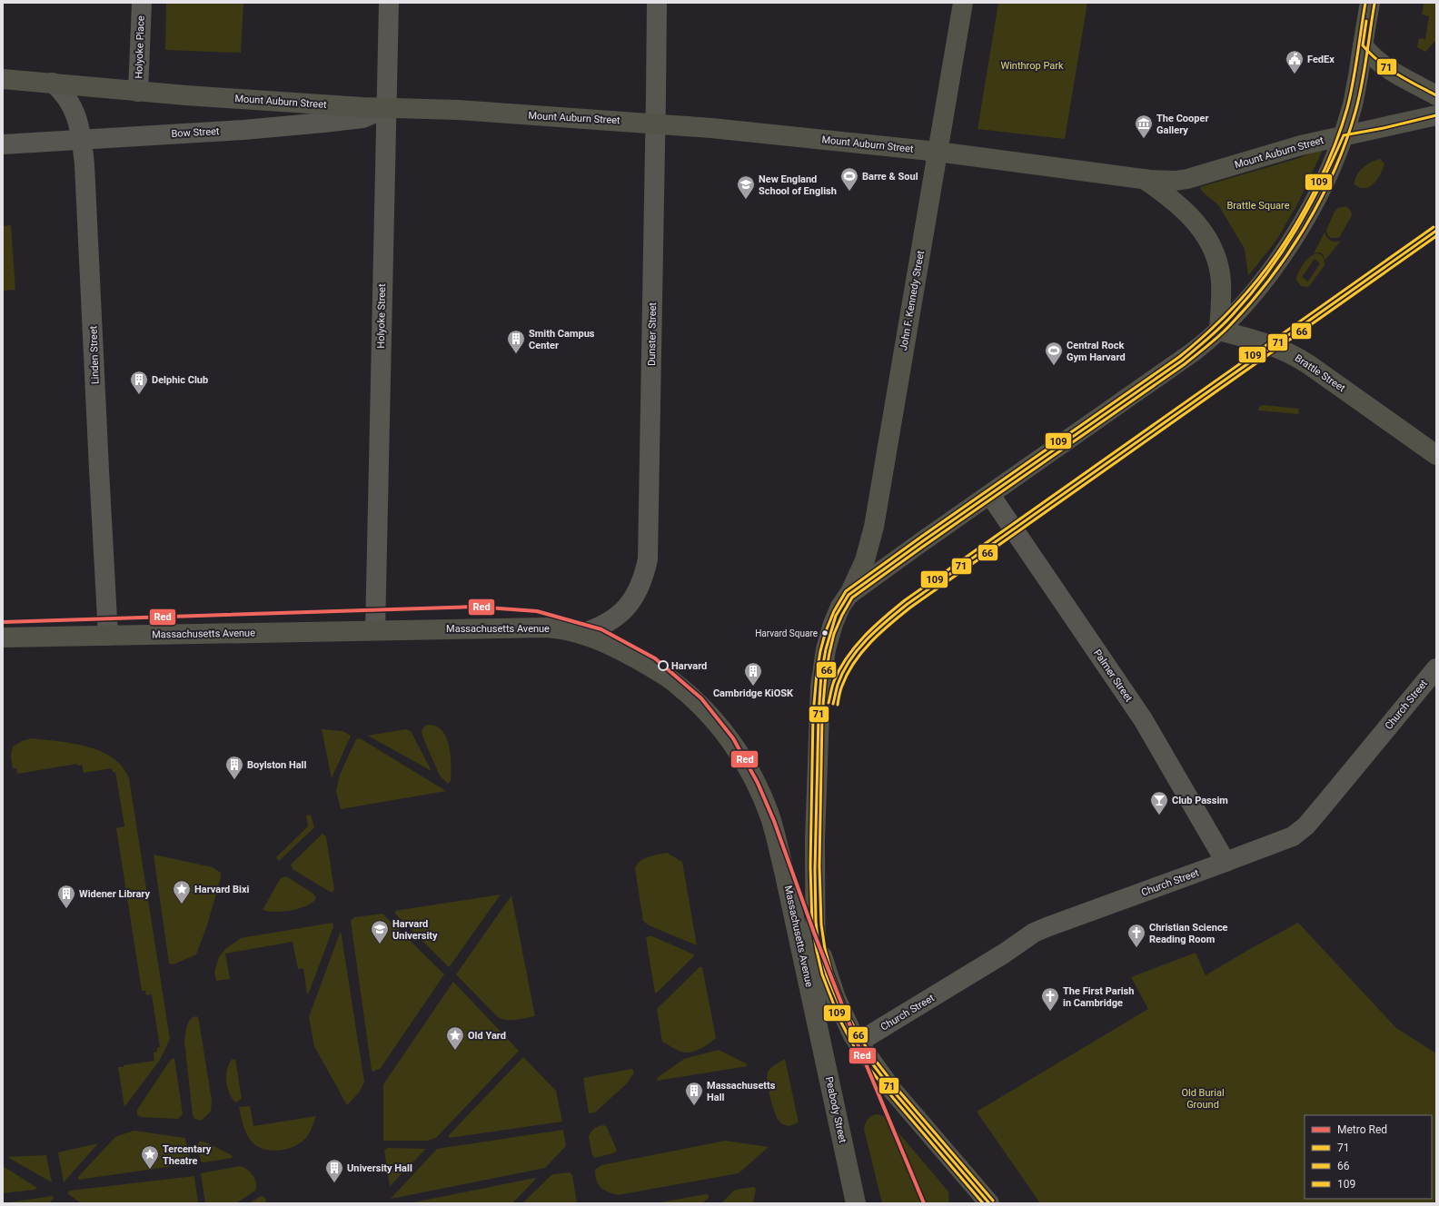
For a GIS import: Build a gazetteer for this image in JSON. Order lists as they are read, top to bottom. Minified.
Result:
{"streets":{"main road":["Mount Auburn Street","John F. Kennedy Street","Brattle Street","Massachusetts Avenue","Peabody Street"],"street":["Holyoke Place","Bow Street","Holyoke Street","Dunster Street","Linden Street","Palmer Street","Church Street"]},"crossings":[["Holyoke Place","Mount Auburn Street"],["Mount Auburn Street","Bow Street"],["Mount Auburn Street","John F. Kennedy Street"],["Mount Auburn Street","Holyoke Street"],["Mount Auburn Street","Dunster Street"],["Mount Auburn Street","Linden Street"],["Mount Auburn Street","Brattle Street"],["Bow Street","Holyoke Street"],["Bow Street","Linden Street"],["Holyoke Street","Massachusetts Avenue"],["Dunster Street","Massachusetts Avenue"],["Linden Street","Massachusetts Avenue"],["Massachusetts Avenue","Church Street"],["Massachusetts Avenue","Peabody Street"],["Palmer Street","Church Street"]],"parks":["Winthrop Park","Brattle Square","Old Burial Ground"],"places":{"public building":["FedEx"],"museum":["The Cooper Gallery"],"sports":["Barre & Soul","Central Rock Gym Harvard"],"school or university":["New England School of English","Harvard University"],"building":["Smith Campus Center","Delphic Club","Cambridge KiOSK","Boylston Hall","Widener Library","Massachusetts Hall","University Hall"],"other":["Harvard Square","Harvard"],"bar":["Club Passim"],"place":["Harvard Bixi","Old Yard","Tercentary Theatre"],"church":["Christian Science Reading Room","The First Parish in Cambridge"]},"lines":["transit line 109","transit line 66","transit line 71","metro line Red"],"legend":["Metro Red","71","66","109"]}
